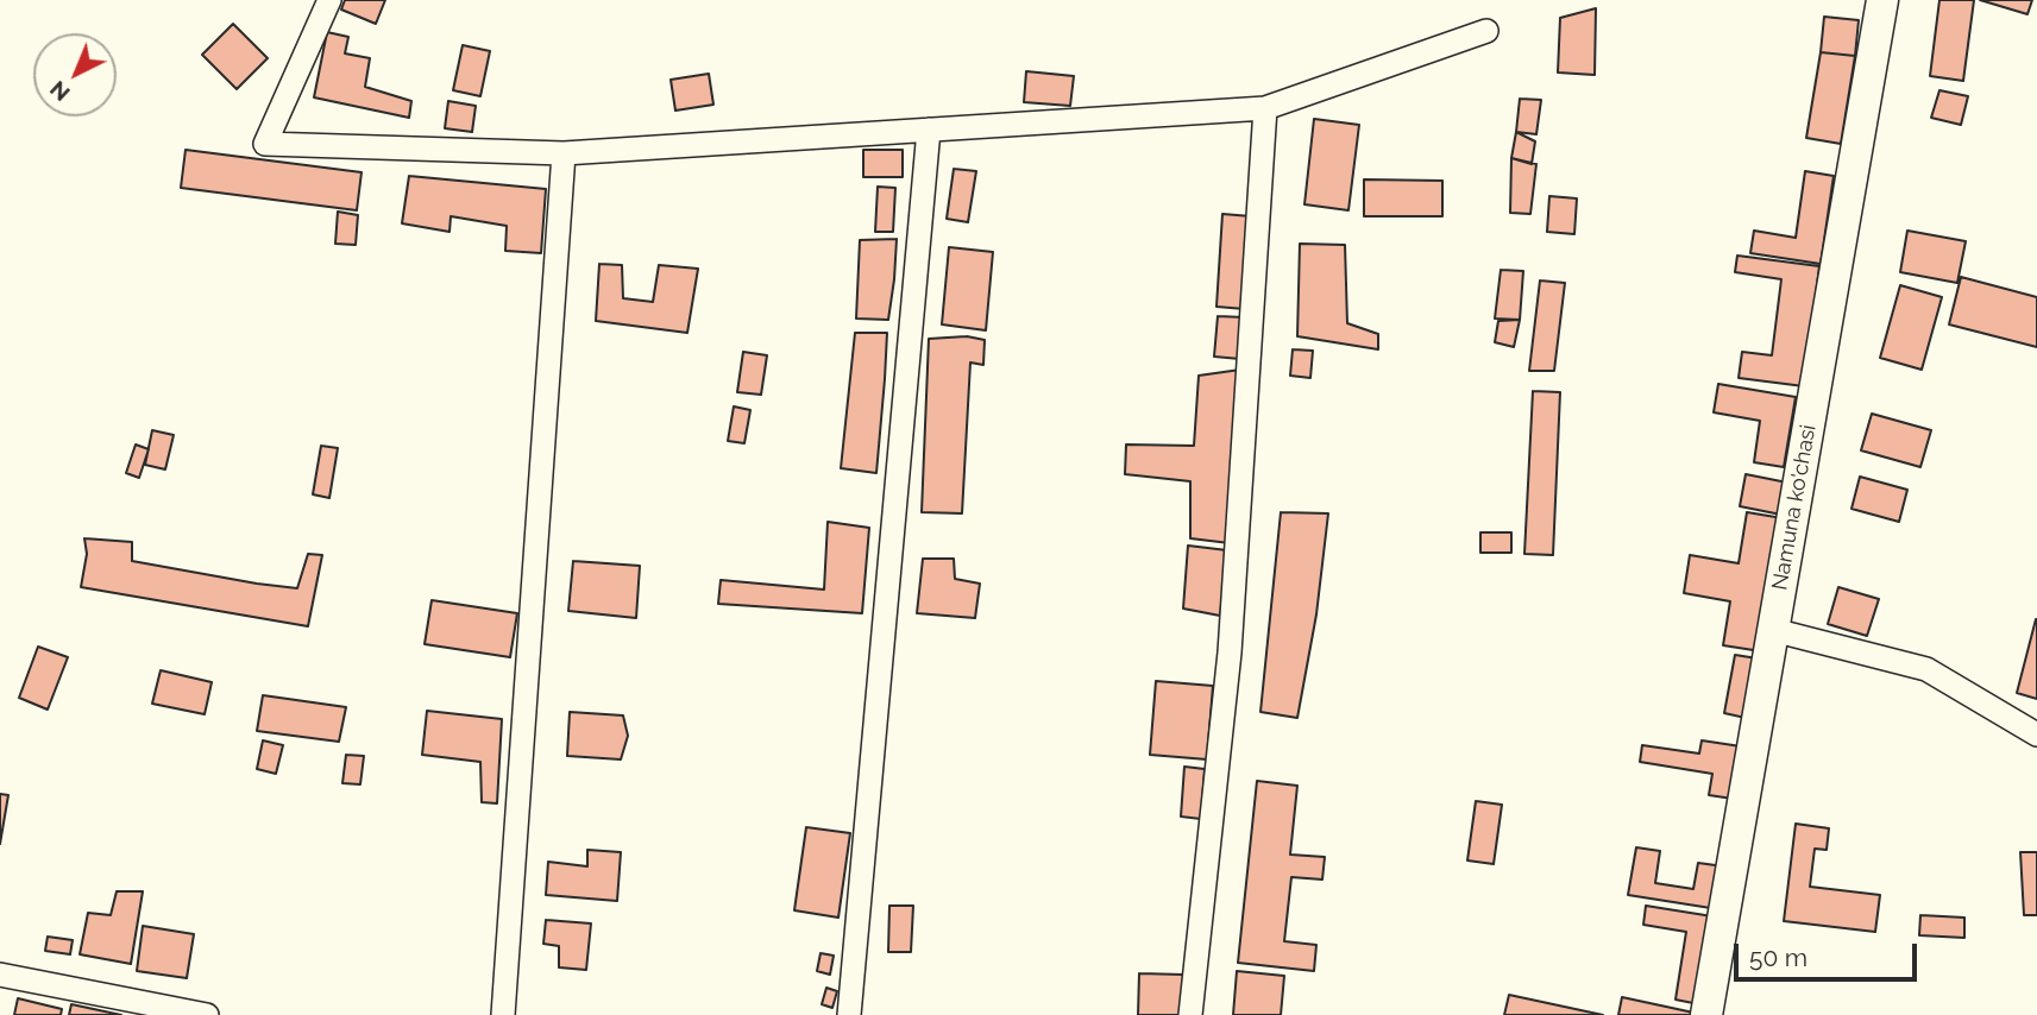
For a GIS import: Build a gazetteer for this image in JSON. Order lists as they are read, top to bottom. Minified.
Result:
{"streets":{"main road":["Namuna ko'chasi"]},"scale_bar":"50 m","north":"bottom left"}
